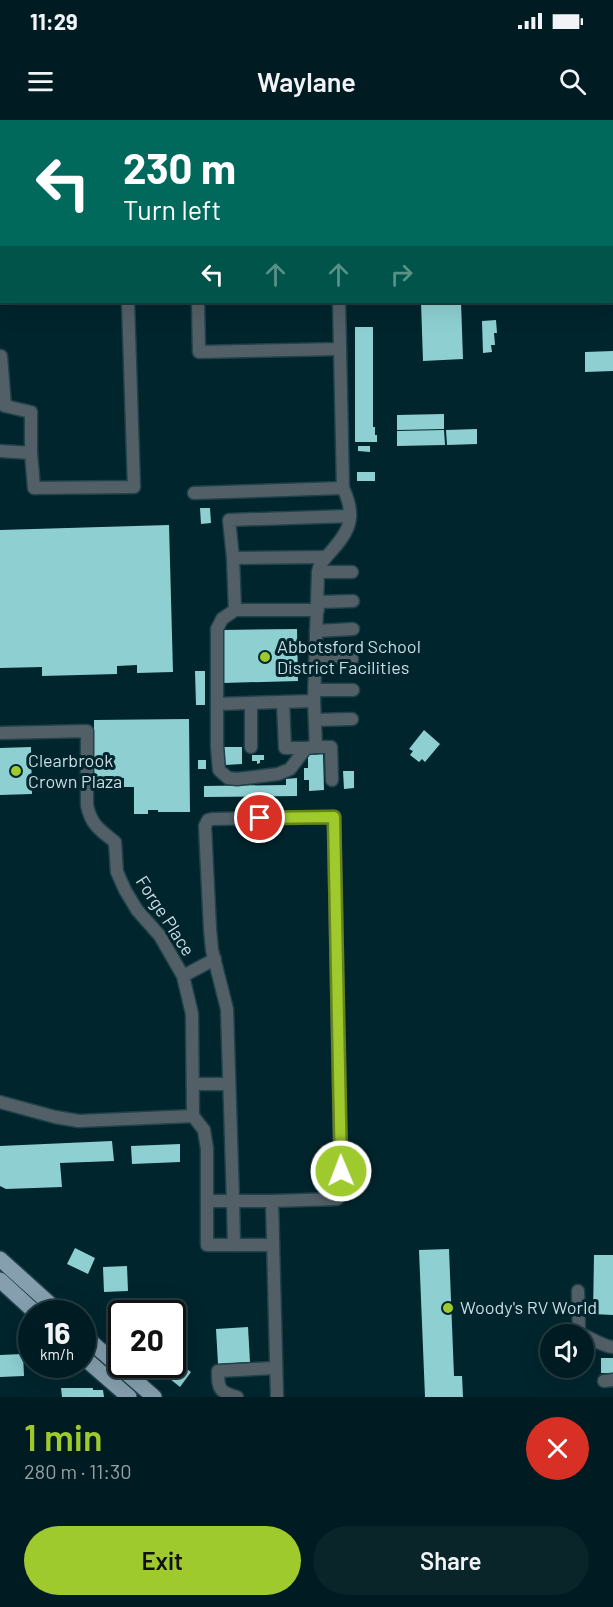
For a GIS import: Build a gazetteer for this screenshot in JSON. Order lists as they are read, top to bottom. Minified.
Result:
{"streets":{"street":["Forge Place"]},"places":["Abbotsford School District Facilities","Clearbrook Crown Plaza","Woody's RV World"],"page":{"status":"11:29","header":"Waylane","turn":["230 m","Turn left"],"speed":"16 km/h","limit":"20","heading":["1 min","280 m · 11:30"],"buttons":["Exit","Share"]}}
